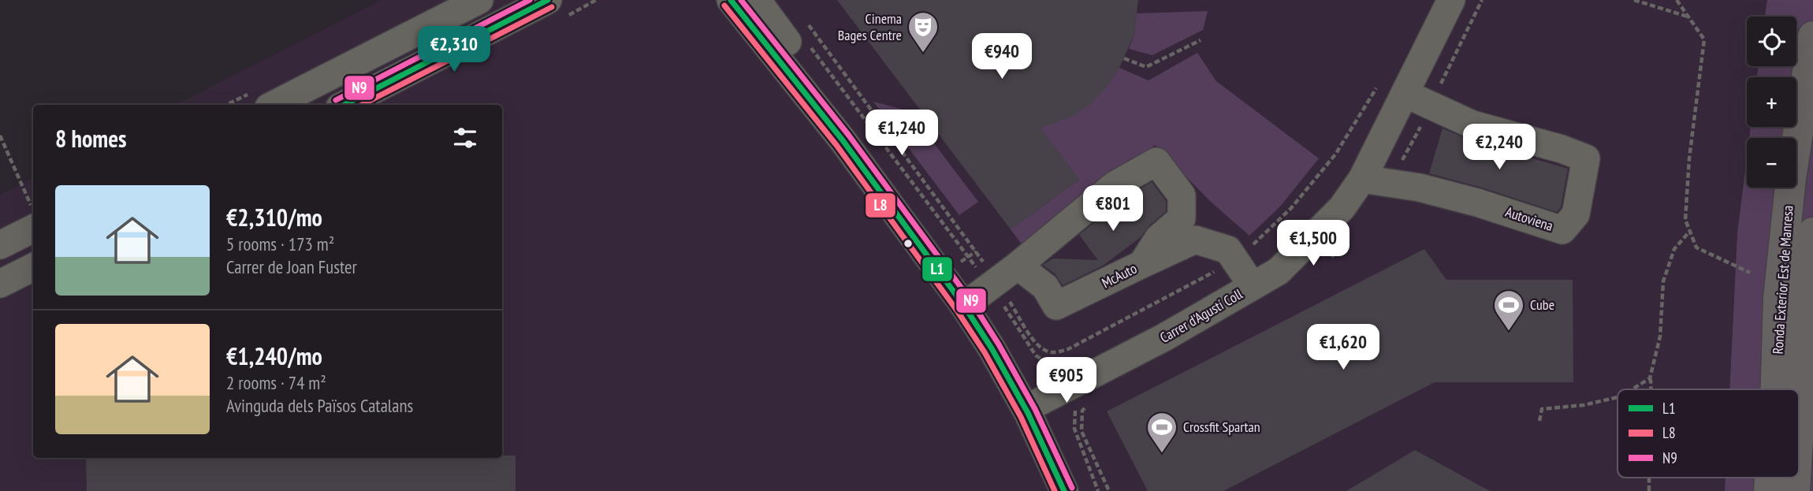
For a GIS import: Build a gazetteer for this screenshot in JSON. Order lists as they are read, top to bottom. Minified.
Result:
{"streets":{"highway":["Ronda Exterior Est de Manresa"],"street":["Autoviena","McAuto","Carrer d'Agustí Coll"]},"crossings":[["Autoviena","Carrer d'Agustí Coll"]],"places":{"theatre":["Cinema Bages Centre"],"sports":["Cube","Crossfit Spartan"]},"lines":["transit line L1","transit line N9","transit line L8"],"legend":["L1","L8","N9"],"page":{"map_buttons":["+","−"],"price":["€2,310","€940","€1,240","€2,240","€801","€1,500","€1,620","€905"],"heading":"8 homes","list":[{"name":"€2,310/mo","note":"5 rooms · 173 m² · Carrer de Joan Fuster"},{"name":"€1,240/mo","note":"2 rooms · 74 m² · Avinguda dels Països Catalans"}]}}
